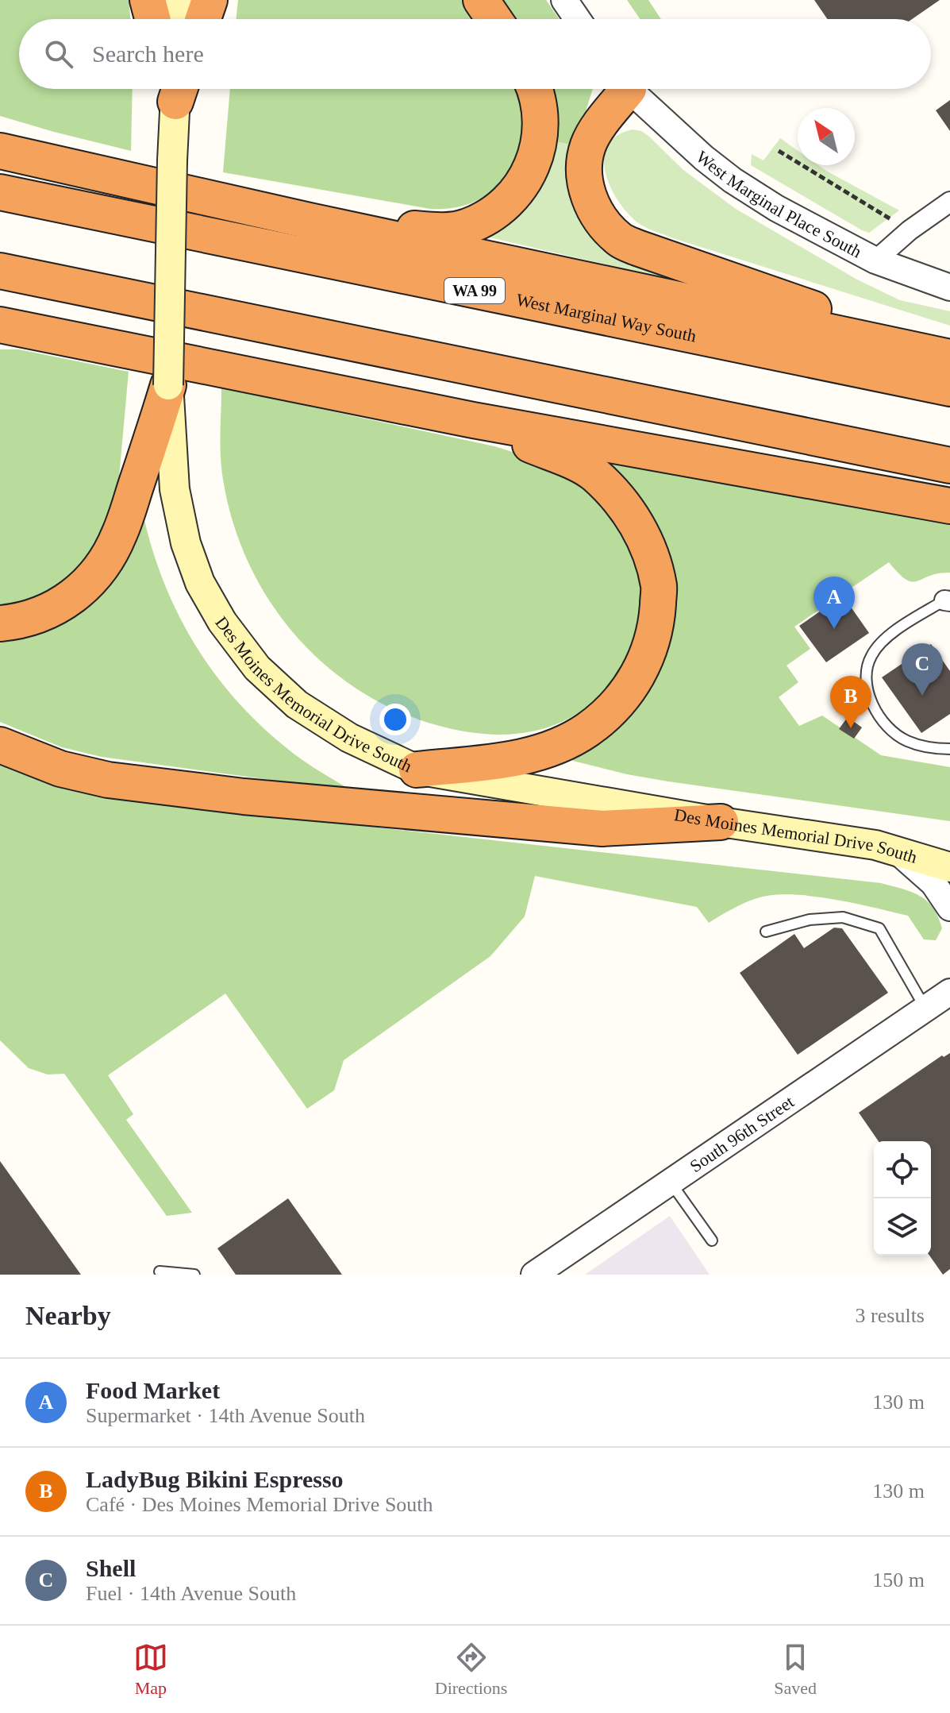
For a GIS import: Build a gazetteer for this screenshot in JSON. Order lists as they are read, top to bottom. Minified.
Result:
{"streets":{"highway":["WA 99","West Marginal Way South"],"main road":["Des Moines Memorial Drive South"],"street":["West Marginal Place South","South 96th Street"]},"north":"top left","page":{"search":"Search here","pins":["A","C","B"],"heading":["Nearby","3 results"],"list":[{"mark":"A","name":"Food Market","note":"Supermarket · 14th Avenue South","value":"130 m"},{"mark":"B","name":"LadyBug Bikini Espresso","note":"Café · Des Moines Memorial Drive South","value":"130 m"},{"mark":"C","name":"Shell","note":"Fuel · 14th Avenue South","value":"150 m"}],"nav":["Map","Directions","Saved"]}}
